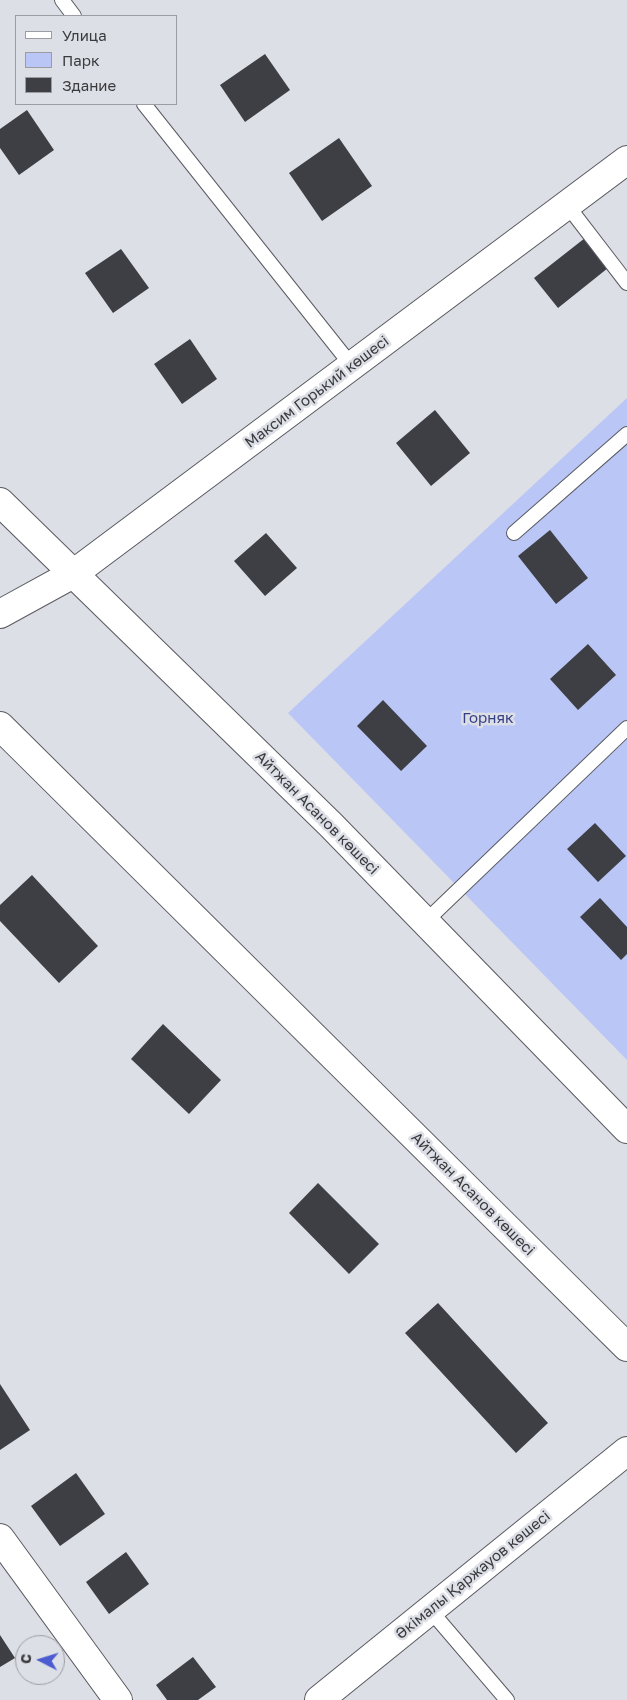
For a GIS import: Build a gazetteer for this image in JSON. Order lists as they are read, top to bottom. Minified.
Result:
{"streets":{"street":["Максим Горький көшесі","Айтжан Асанов көшесі","Әкімалы Қаржауов көшесі"]},"crossings":[["Максим Горький көшесі","Айтжан Асанов көшесі"]],"parks":["Горняк"],"legend":["Улица","Парк","Здание"],"north":"left"}
